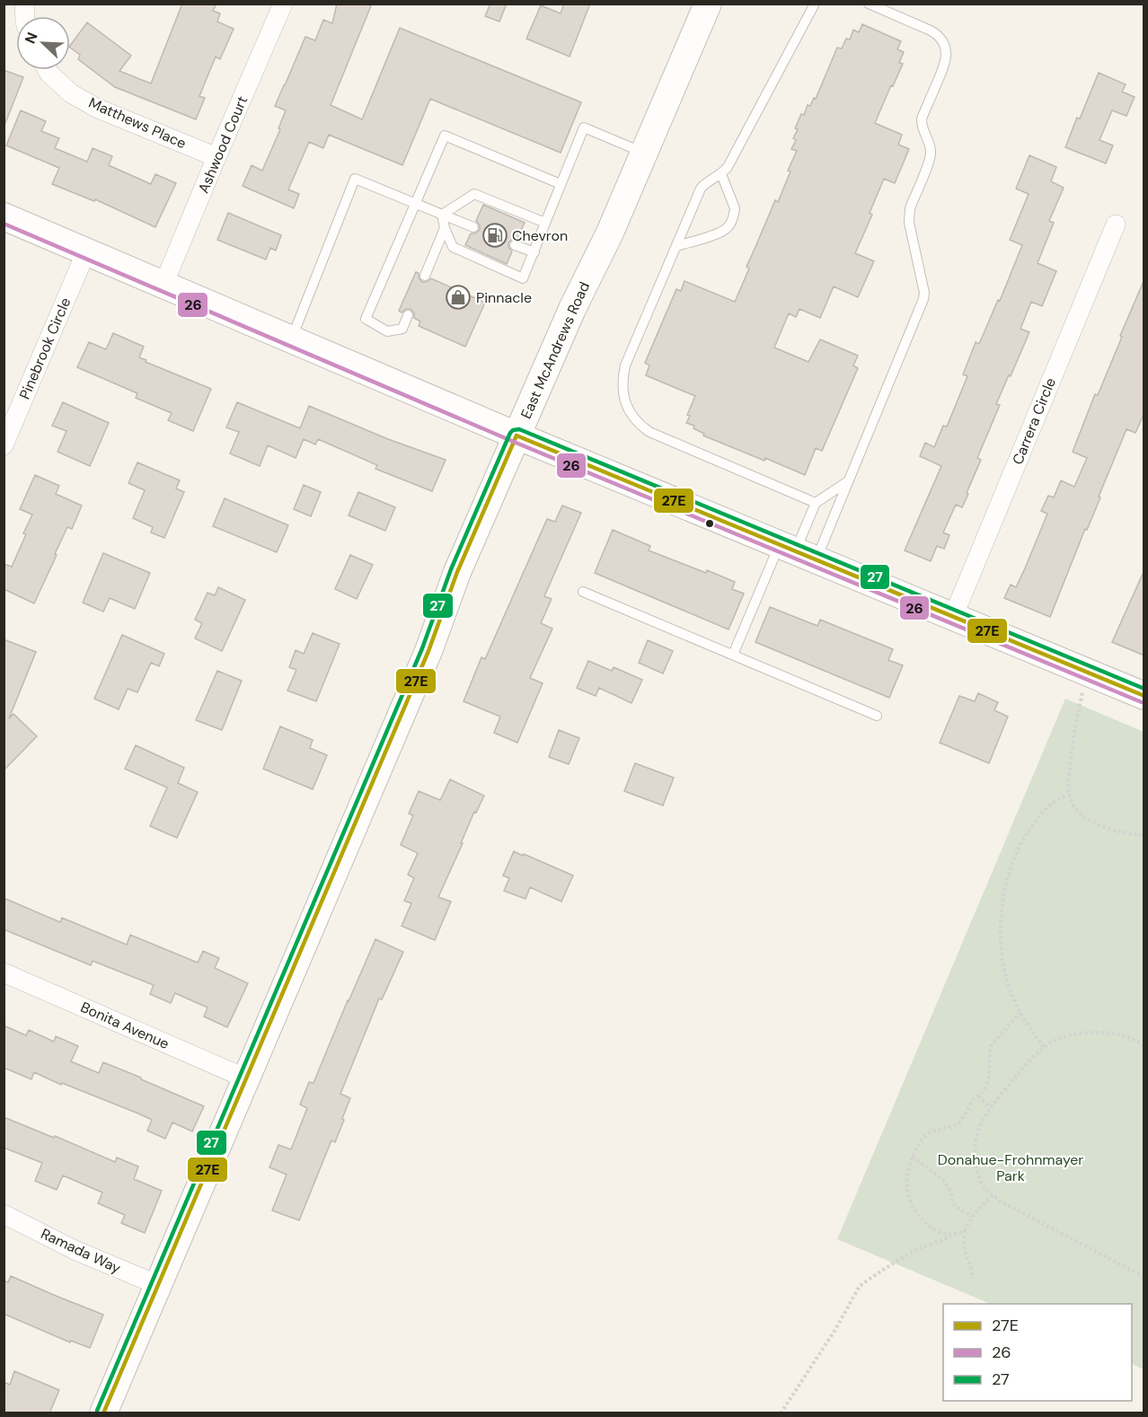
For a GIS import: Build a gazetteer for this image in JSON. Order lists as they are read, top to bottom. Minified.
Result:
{"streets":{"main road":["East McAndrews Road"],"street":["Matthews Place","Ashwood Court","Pinebrook Circle","Carrera Circle","Bonita Avenue","Ramada Way"]},"crossings":[["Matthews Place","Ashwood Court"],["East McAndrews Road","Bonita Avenue"],["East McAndrews Road","Ramada Way"]],"parks":["Donahue-Frohnmayer Park"],"places":{"fuel station":["Chevron"],"shop":["Pinnacle"]},"lines":["transit line 26","transit line 27","transit line 27E"],"legend":["27E","26","27"],"north":"top left"}
